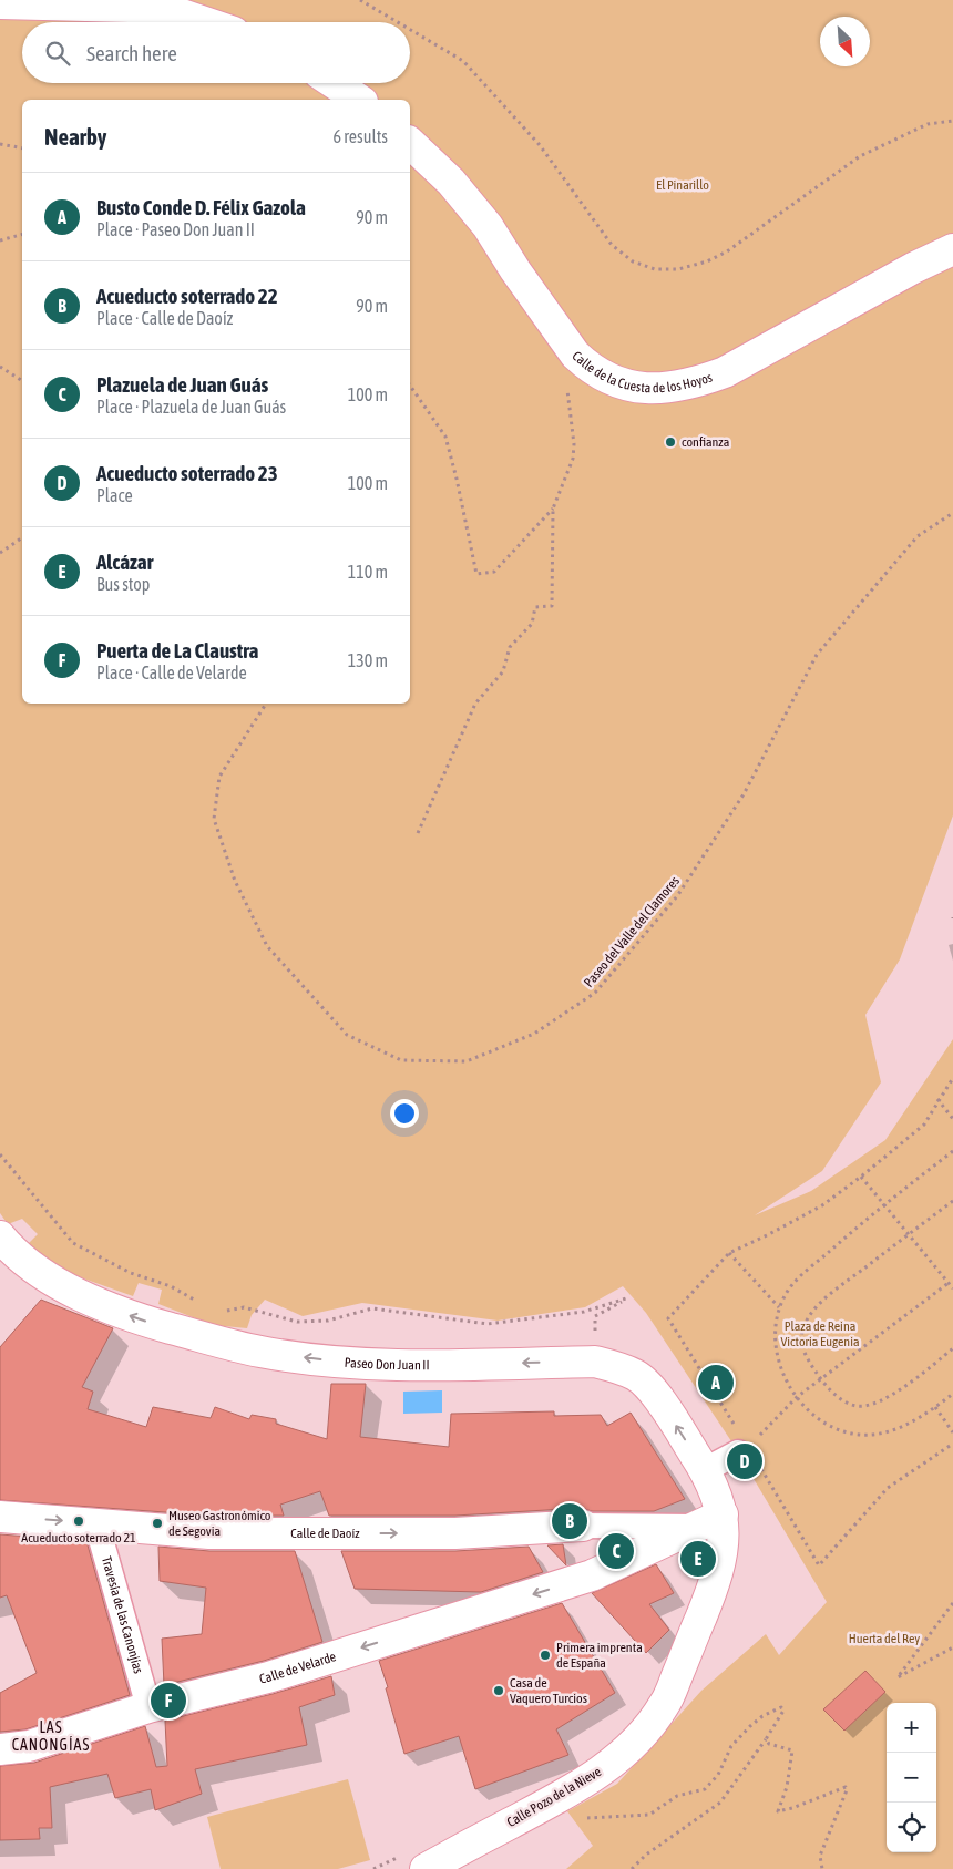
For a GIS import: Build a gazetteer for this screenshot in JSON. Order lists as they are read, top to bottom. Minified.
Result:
{"streets":{"street":["Calle de la Cuesta de los Hoyos","Paseo Don Juan II","Calle de Daoíz","Travesía de las Canonjías","Calle de Velarde","Calle Pozo de la Nieve"],"path":["Paseo del Valle del Clamores"]},"crossings":[["Paseo Don Juan II","Calle de Velarde"],["Paseo Don Juan II","Calle Pozo de la Nieve"],["Calle de Daoíz","Travesía de las Canonjías"],["Travesía de las Canonjías","Calle de Velarde"],["Calle de Velarde","Calle Pozo de la Nieve"]],"one_way":["Paseo Don Juan II","Calle de Daoíz","Calle de Velarde"],"districts":["LAS CANONGÍAS"],"parks":["El Pinarillo","Plaza de Reina Victoria Eugenia","Huerta del Rey"],"places":["confianza","Acueducto soterrado 21","Museo Gastronómico de Segovia","Primera imprenta de España","Casa de Vaquero Turcios"],"north":"bottom right","page":{"search":"Search here","heading":["Nearby","6 results"],"list":[{"mark":"A","name":"Busto Conde D. Félix Gazola","note":"Place · Paseo Don Juan II","value":"90 m"},{"mark":"B","name":"Acueducto soterrado 22","note":"Place · Calle de Daoíz","value":"90 m"},{"mark":"C","name":"Plazuela de Juan Guás","note":"Place · Plazuela de Juan Guás","value":"100 m"},{"mark":"D","name":"Acueducto soterrado 23","note":"Place","value":"100 m"},{"mark":"E","name":"Alcázar","note":"Bus stop","value":"110 m"},{"mark":"F","name":"Puerta de La Claustra","note":"Place · Calle de Velarde","value":"130 m"}],"pins":["A","D","B","C","E","F"],"map_buttons":["+","−"]}}
